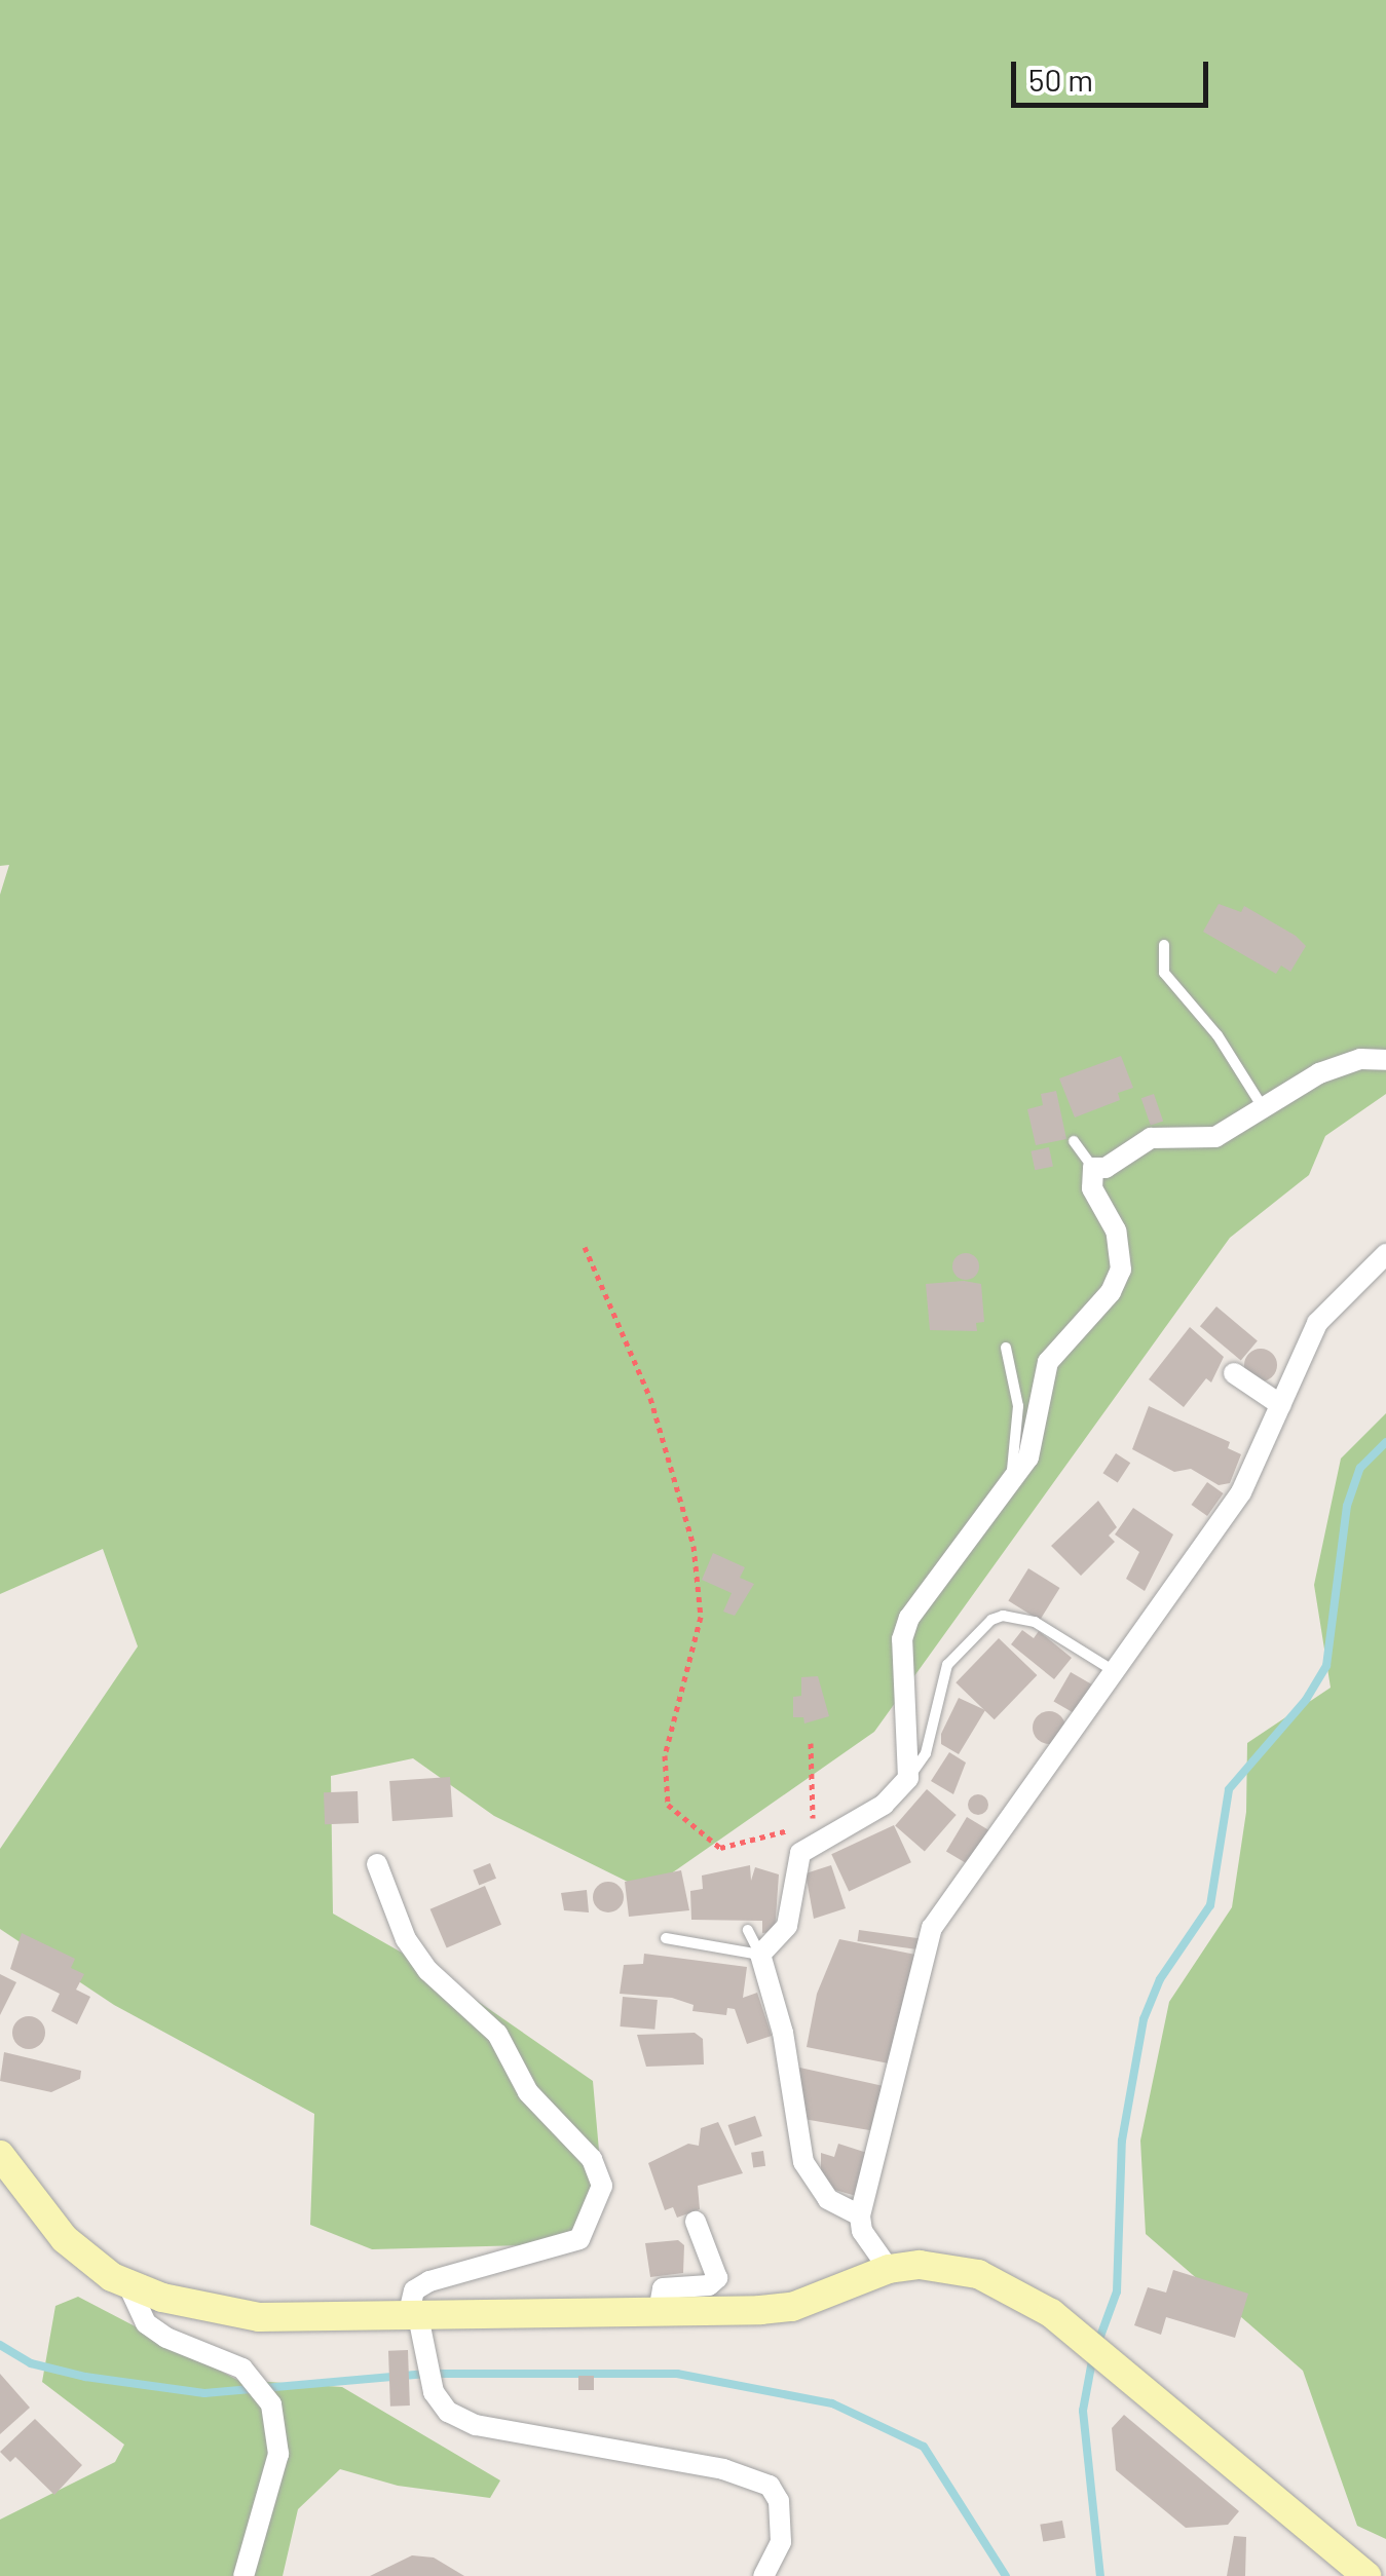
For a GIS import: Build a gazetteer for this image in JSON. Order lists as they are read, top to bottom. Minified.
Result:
{"scale_bar":"50 m"}
